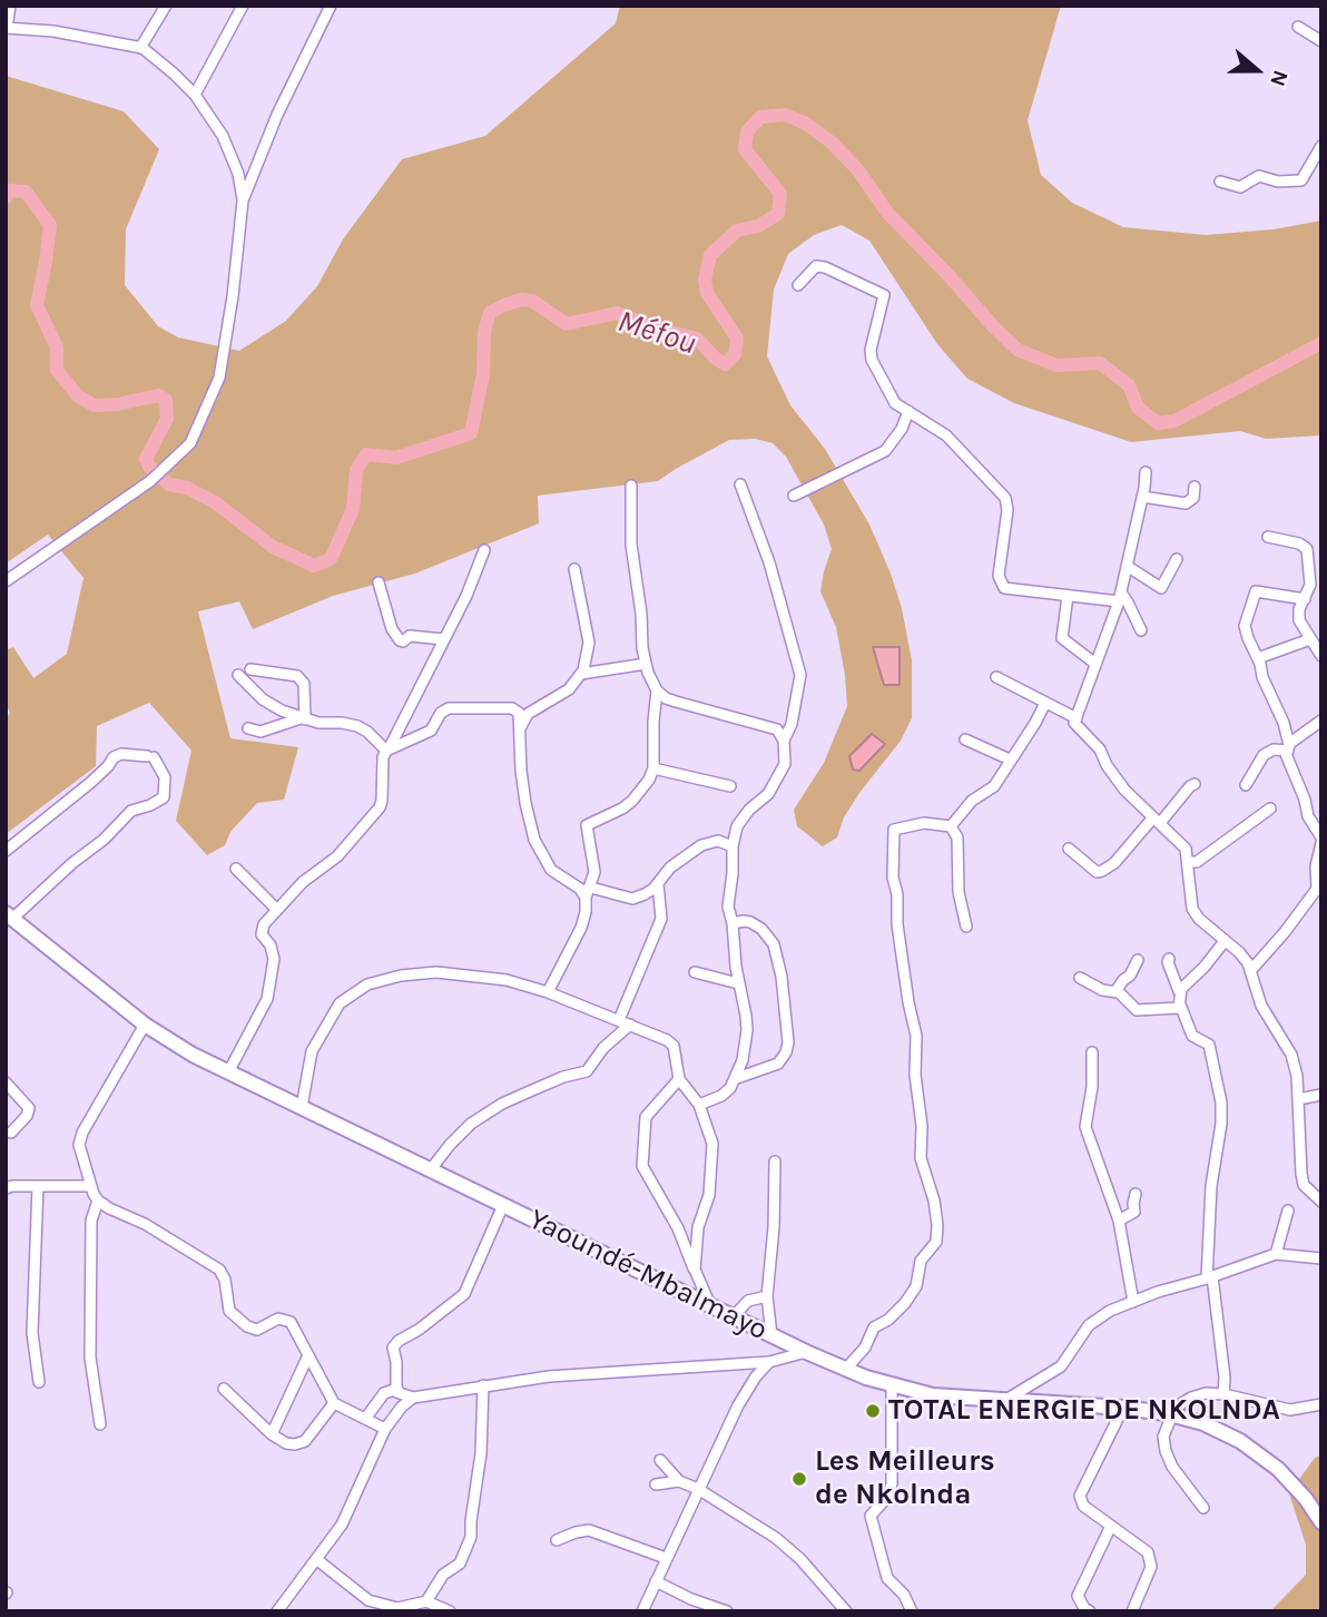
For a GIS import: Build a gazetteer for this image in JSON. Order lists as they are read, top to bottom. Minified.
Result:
{"streets":{"highway":["Yaoundé-Mbalmayo"]},"water":["Méfou"],"places":["TOTAL ENERGIE DE NKOLNDA","Les Meilleurs de Nkolnda"],"north":"right"}
